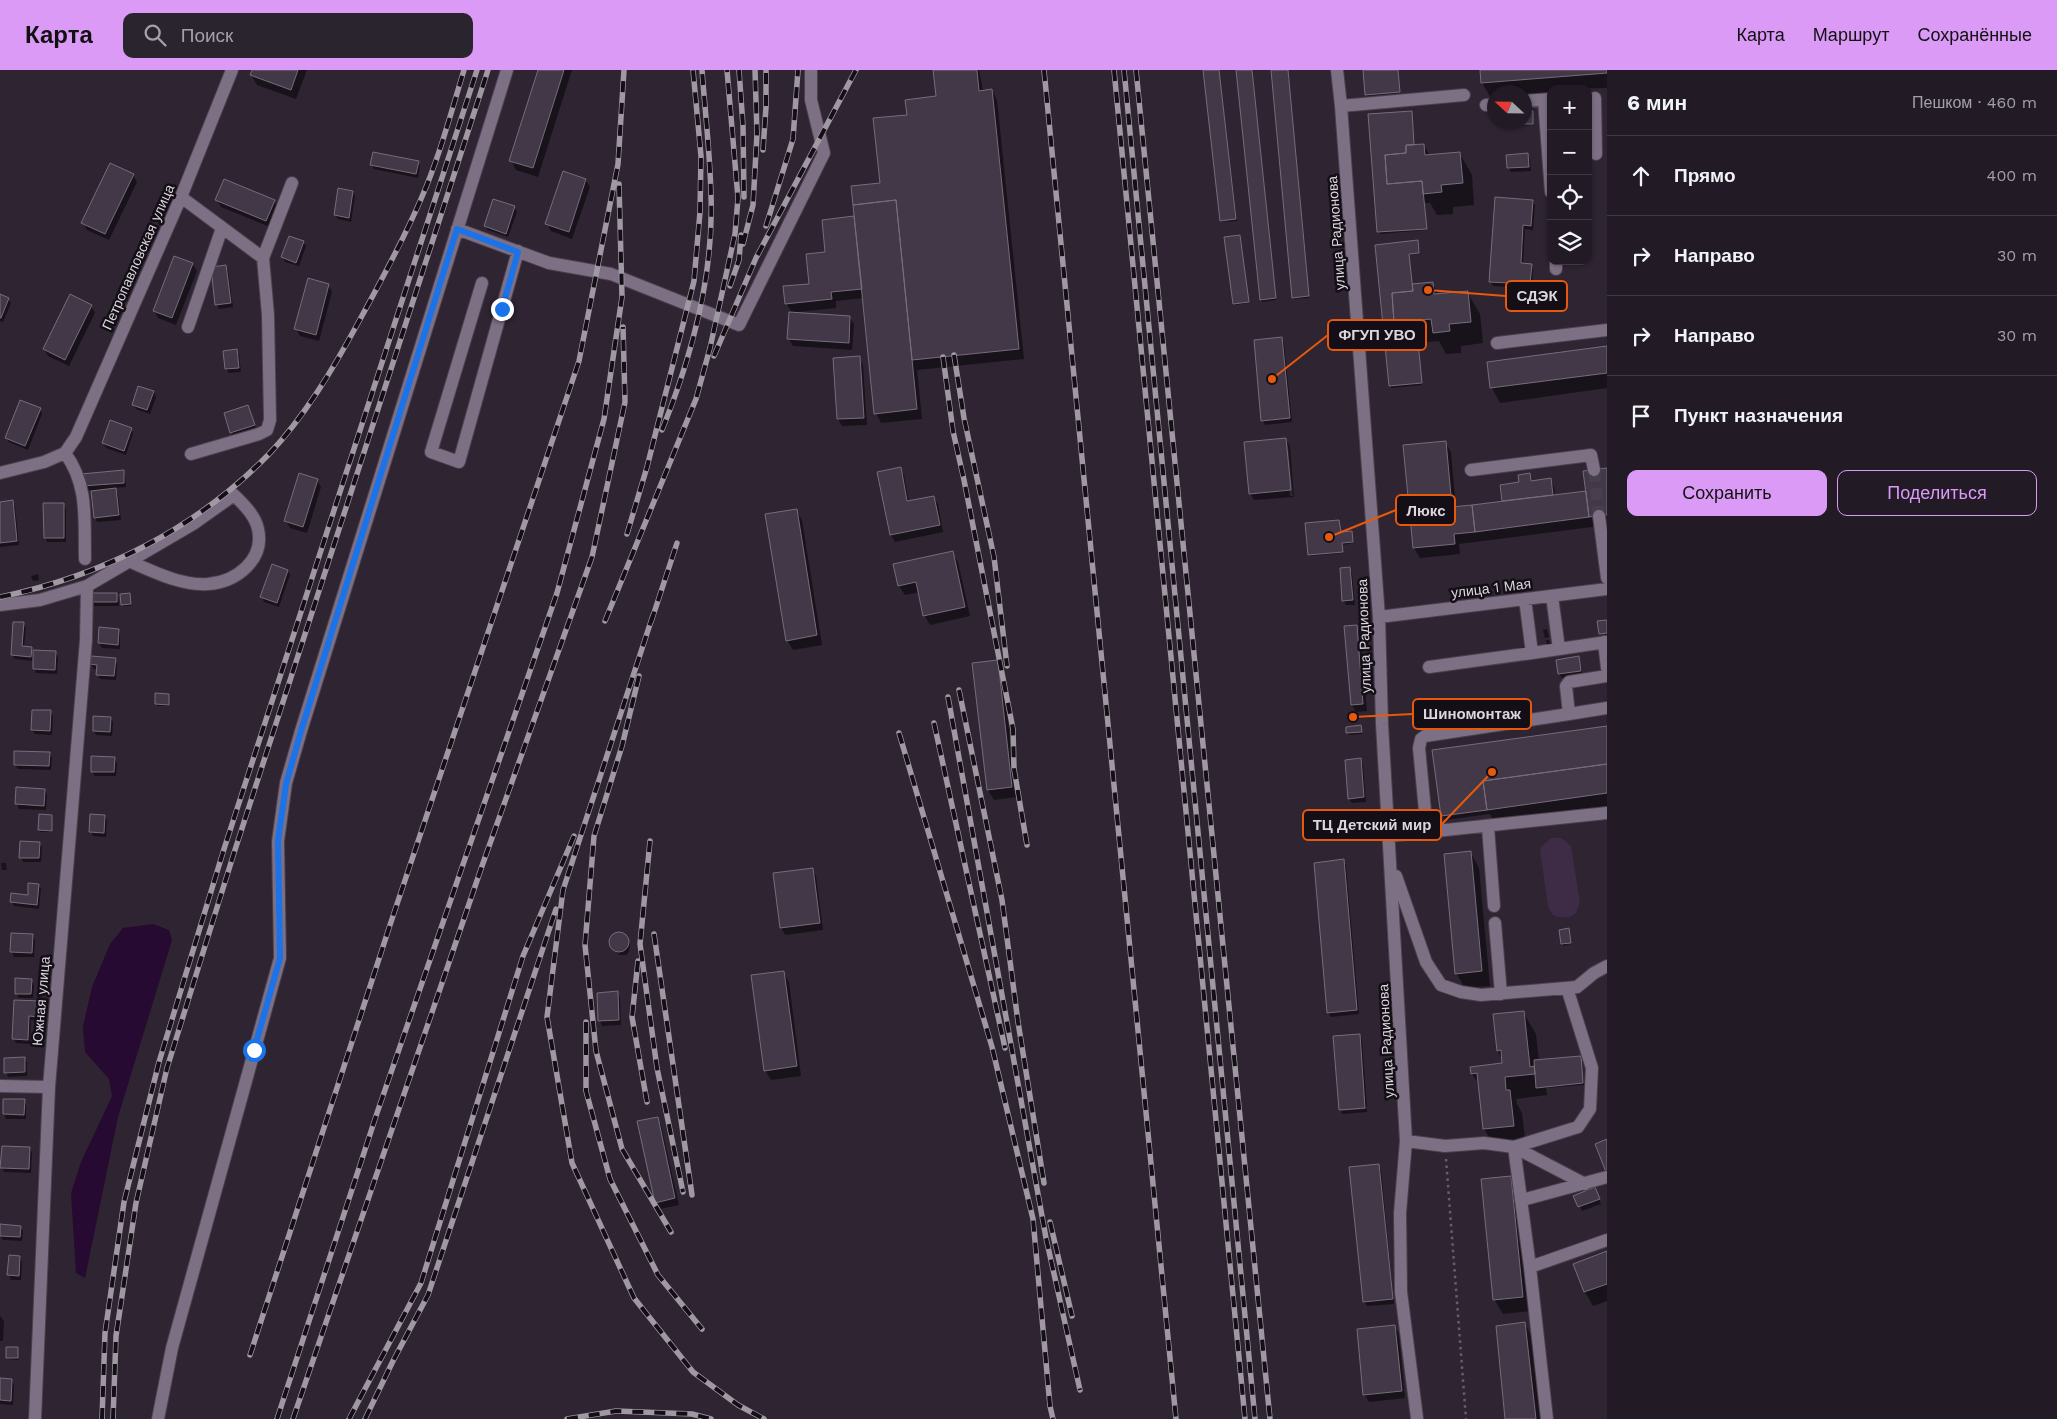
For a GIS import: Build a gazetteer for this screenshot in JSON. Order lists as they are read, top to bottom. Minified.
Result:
{"streets":{"street":["улица Радионова","Петропавловская улица","улица 1 Мая","Южная улица"]},"crossings":[["улица Радионова","улица 1 Мая"]],"places":["СДЭК","ФГУП УВО","Люкс","Шиномонтаж","ТЦ Детский мир"],"north":"left","page":{"header":"Карта","search":"Поиск","nav":["Карта","Маршрут","Сохранённые"],"heading":["6 мин","Пешком · 460 m"],"map_buttons":["+","−"],"list":[["Прямо","400 m"],["Направо","30 m"],["Направо","30 m"],"Пункт назначения"],"buttons":["Сохранить","Поделиться"]}}
